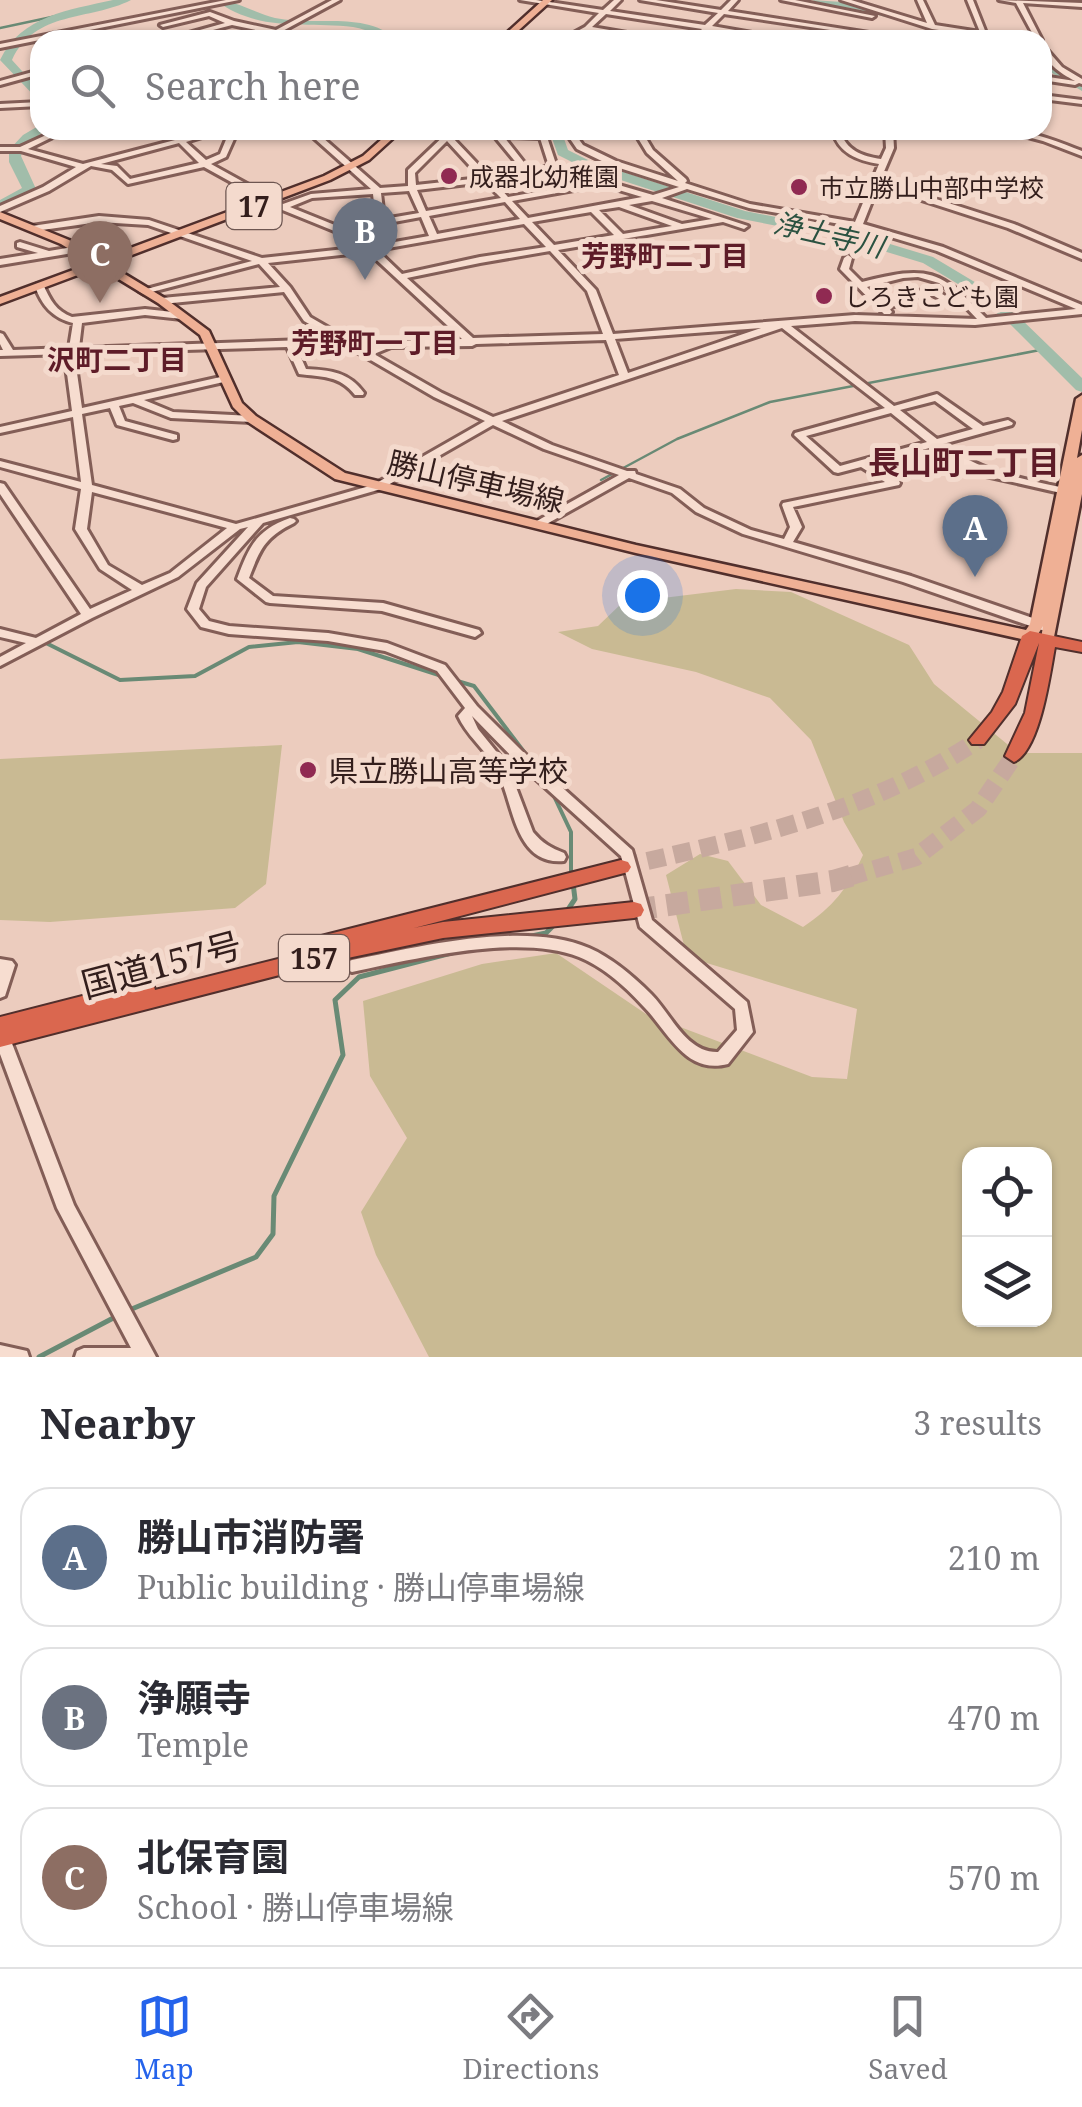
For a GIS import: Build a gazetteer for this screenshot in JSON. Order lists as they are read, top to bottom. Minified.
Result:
{"streets":{"highway":["157","国道157号"],"main road":["17","勝山停車場線"]},"crossings":[["17","勝山停車場線"]],"districts":["芳野町二丁目","芳野町一丁目","沢町二丁目","長山町二丁目"],"water":["浄土寺川"],"places":["成器北幼稚園","市立勝山中部中学校","しろきこども園","県立勝山高等学校"],"page":{"search":"Search here","pins":["B","C","A"],"heading":["Nearby","3 results"],"list":[{"mark":"A","name":"勝山市消防署","note":"Public building · 勝山停車場線","value":"210 m"},{"mark":"B","name":"浄願寺","note":"Temple","value":"470 m"},{"mark":"C","name":"北保育園","note":"School · 勝山停車場線","value":"570 m"}],"nav":["Map","Directions","Saved"]}}
